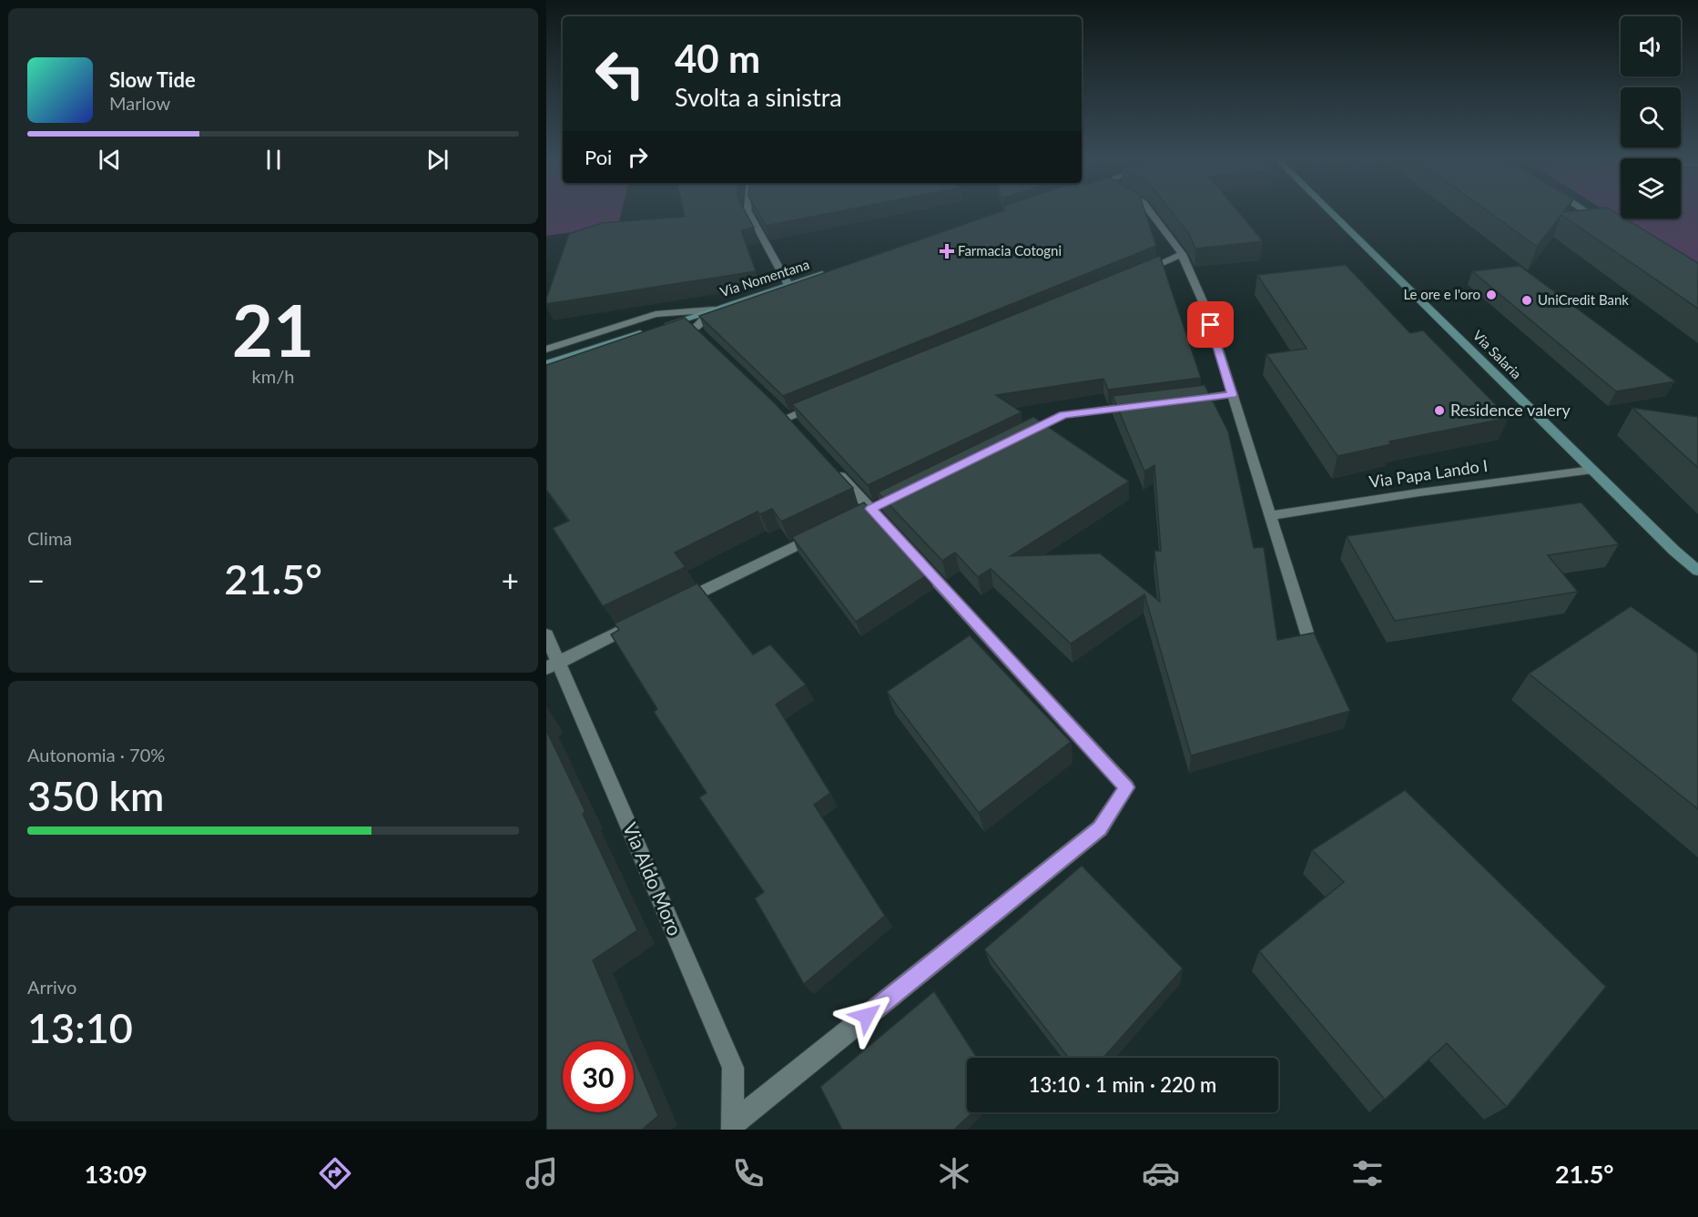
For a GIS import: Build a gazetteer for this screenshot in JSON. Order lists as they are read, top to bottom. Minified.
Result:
{"streets":{"main road":["Via Nomentana","Via Salaria"],"street":["Via Papa Lando I","Via Aldo Moro"]},"crossings":[["Via Salaria","Via Papa Lando I"]],"places":{"health":["Farmacia Cotogni"],"other":["Le ore e l'oro","UniCredit Bank","Residence valery"]},"page":{"turn":["40 m","Svolta a sinistra"],"song":["Slow Tide","Marlow"],"then":"Poi","tile":[["21","km/h"],"Clima",["Autonomia · 70%","350 km"],["Arrivo","13:10"]],"heat":["−","21.5°","+"],"limit":"30","trip":"13:10 · 1 min · 220 m","tabs":["13:09","21.5°"]}}
